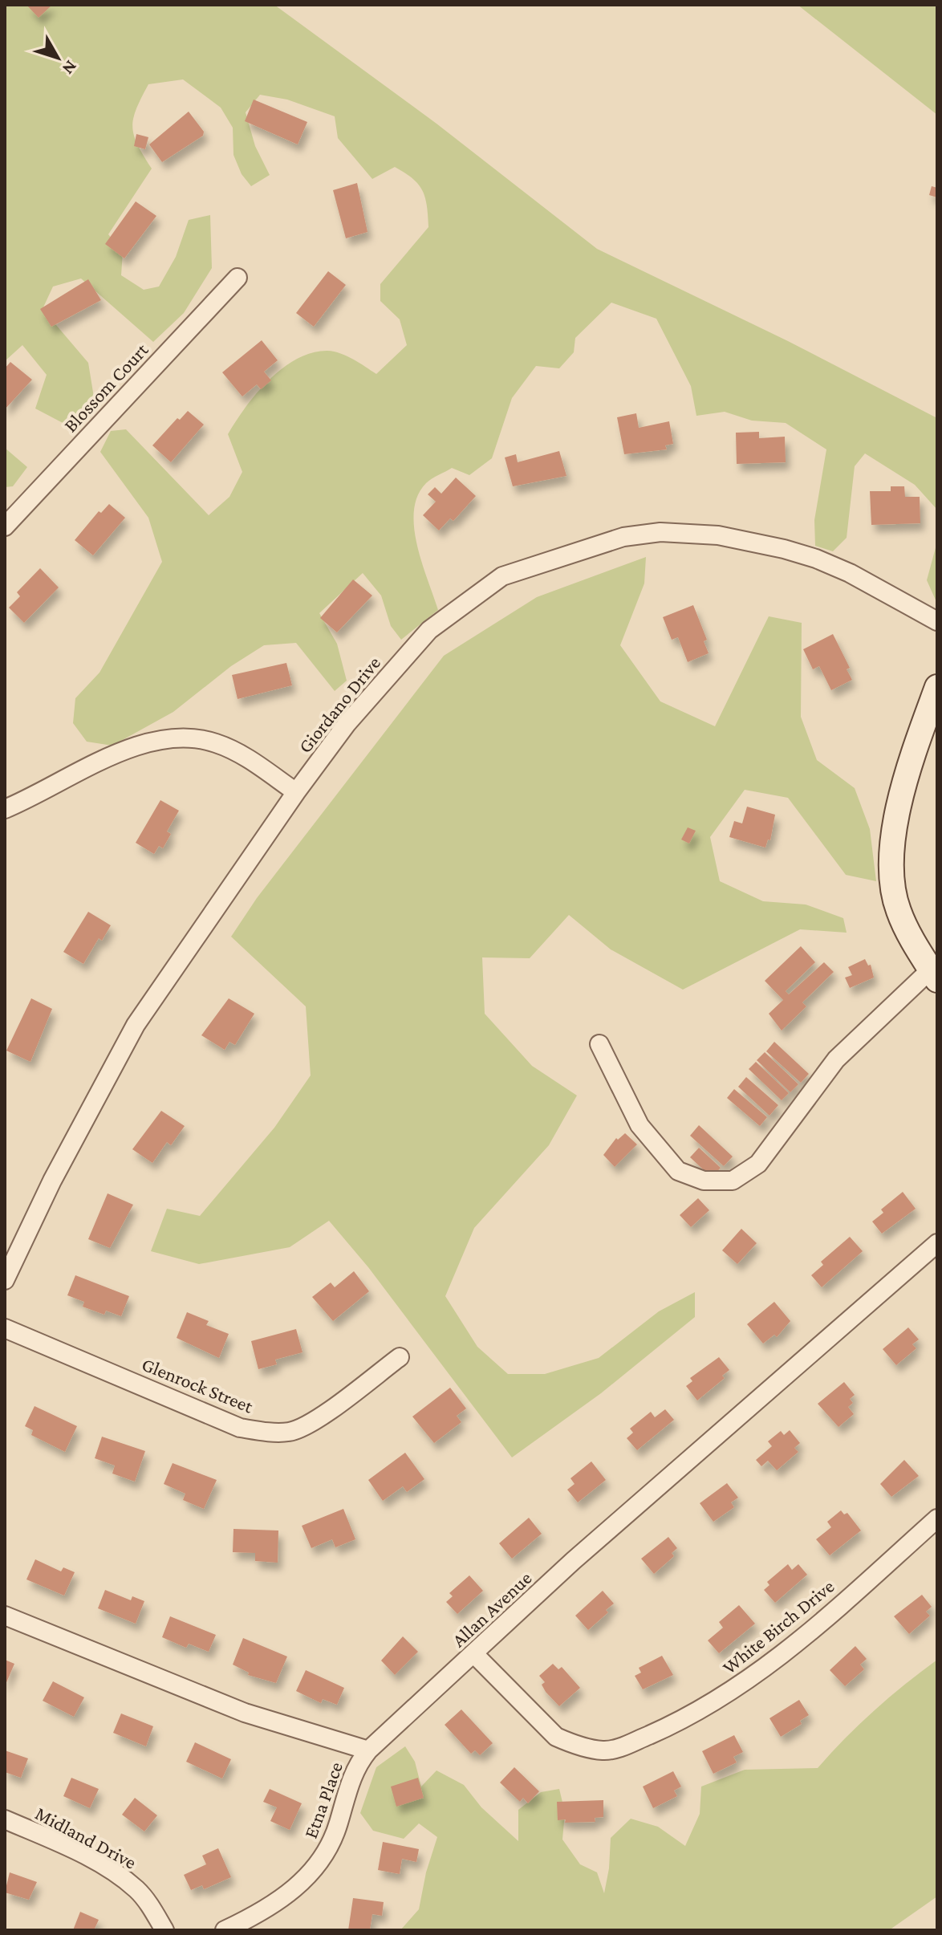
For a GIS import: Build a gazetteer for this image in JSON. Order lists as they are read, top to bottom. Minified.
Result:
{"streets":{"street":["Blossom Court","Giordano Drive","Glenrock Street","Allan Avenue","White Birch Drive","Etna Place","Midland Drive"]},"crossings":[["Allan Avenue","White Birch Drive"],["Allan Avenue","Etna Place"]],"north":"bottom right"}
